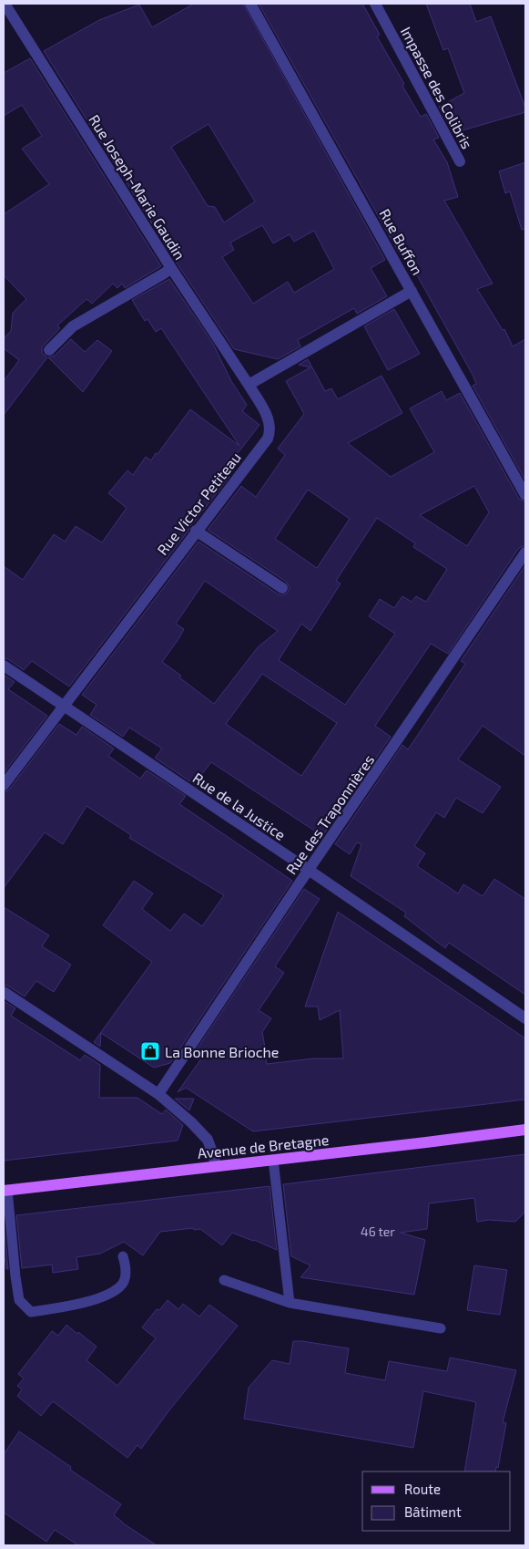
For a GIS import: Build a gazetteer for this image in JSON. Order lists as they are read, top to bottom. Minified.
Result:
{"streets":{"main road":["Avenue de Bretagne"],"street":["Impasse des Colibris","Rue Joseph-Marie Gaudin","Rue Buffon","Rue Victor Petiteau","Rue de la Justice","Rue des Traponnières"]},"crossings":[["Rue Joseph-Marie Gaudin","Rue Victor Petiteau"],["Rue Victor Petiteau","Rue de la Justice"],["Rue de la Justice","Rue des Traponnières"]],"places":{"shop":["La Bonne Brioche"]},"house_numbers":["46 ter"],"legend":["Route","Bâtiment"]}
